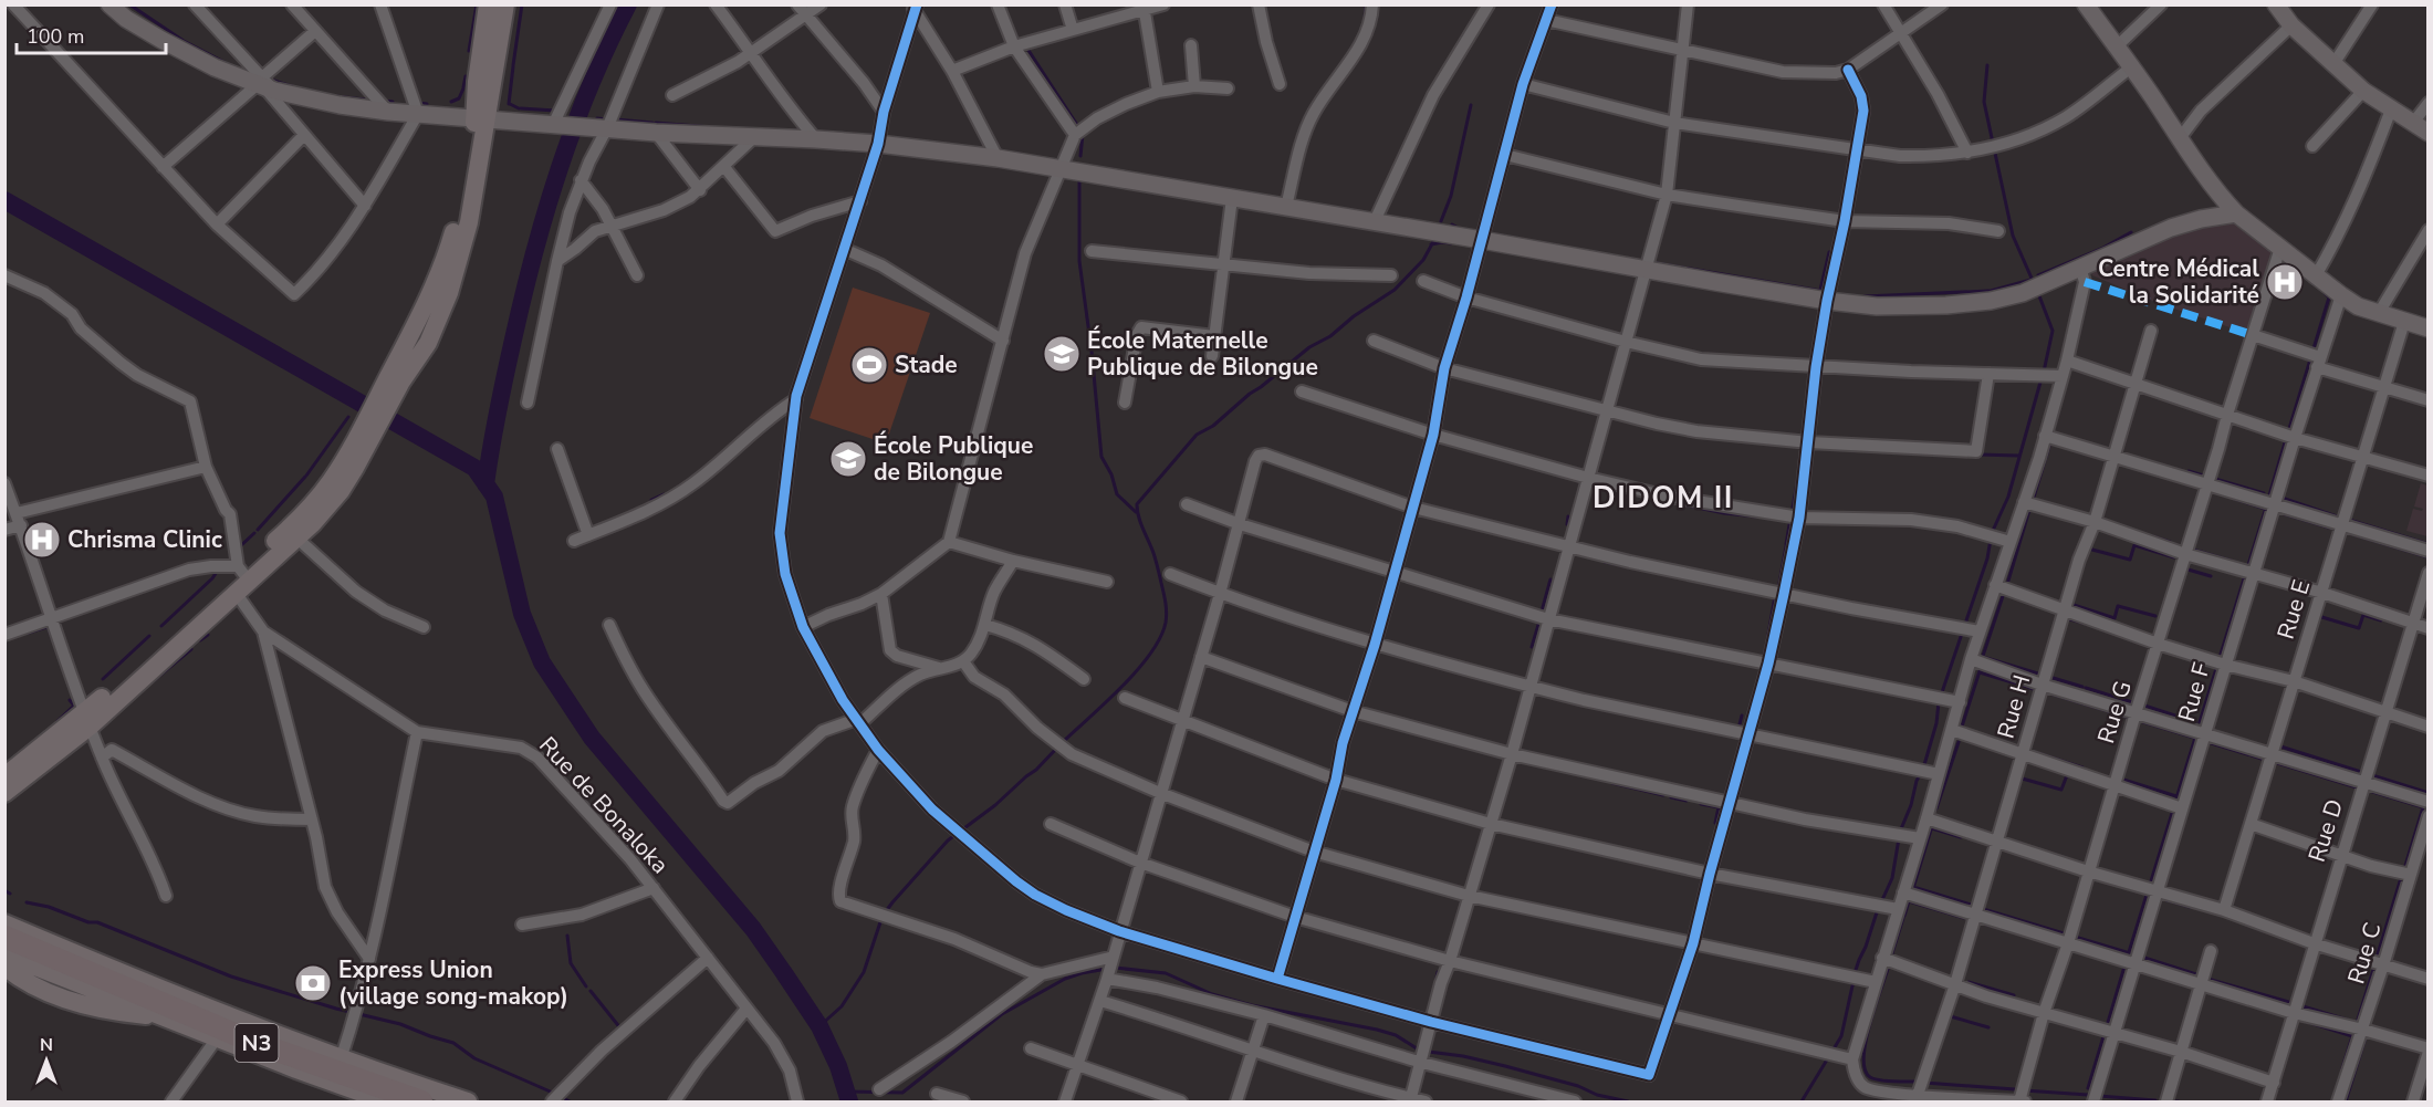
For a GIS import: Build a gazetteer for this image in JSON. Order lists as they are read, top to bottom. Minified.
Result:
{"streets":{"highway":["N3"],"street":["Rue E","Rue F","Rue H","Rue G","Rue de Bonaloka","Rue D","Rue C"]},"districts":["DIDOM II"],"places":{"hospital":["Centre Médical la Solidarité","Chrisma Clinic"],"school or university":["École Maternelle Publique de Bilongue","École Publique de Bilongue"],"sports":["Stade"],"bank":["Express Union (village song-makop)"]},"scale_bar":"100 m","north":"top"}
